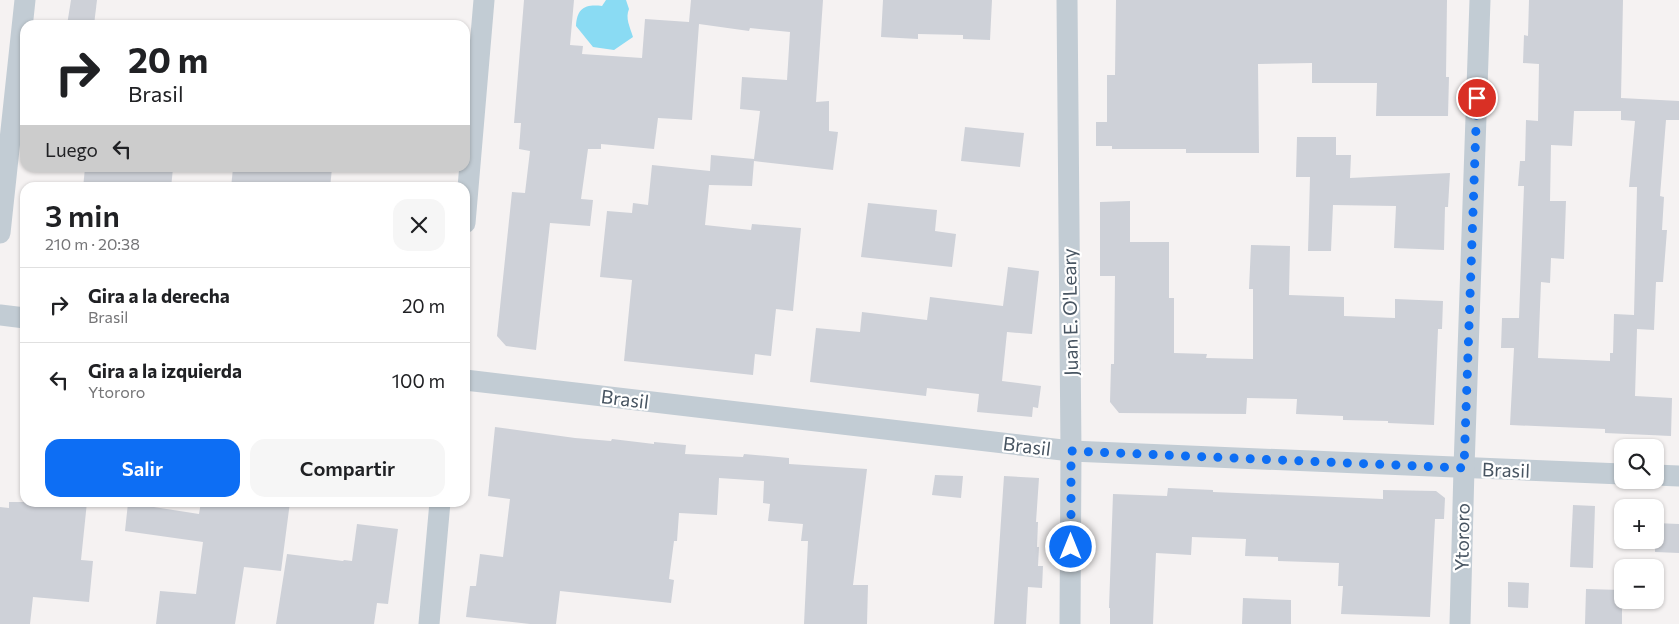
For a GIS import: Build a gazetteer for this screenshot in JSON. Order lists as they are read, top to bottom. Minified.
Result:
{"streets":{"street":["Juan E. O'Leary","Brasil","Ytororo"]},"crossings":[["Juan E. O'Leary","Brasil"],["Brasil","Ytororo"]],"page":{"turn":["20 m","Brasil"],"then":"Luego","heading":["3 min","210 m · 20:38"],"list":[{"name":"Gira a la derecha","note":"Brasil","value":"20 m"},{"name":"Gira a la izquierda","note":"Ytororo","value":"100 m"}],"buttons":["Salir","Compartir"],"map_buttons":["+","−"]}}
